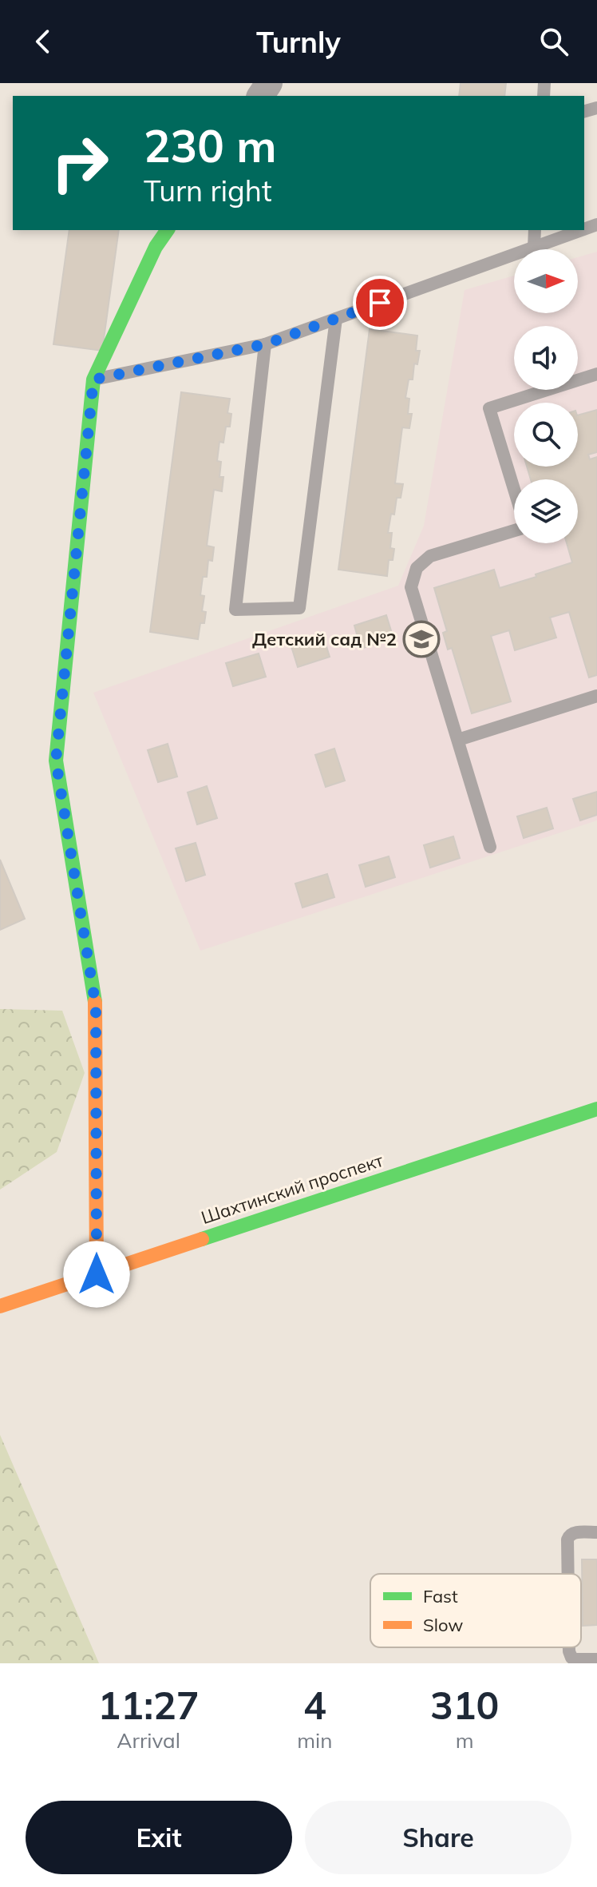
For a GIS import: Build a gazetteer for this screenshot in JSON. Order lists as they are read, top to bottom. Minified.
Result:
{"streets":{"street":["Шахтинский проспект"]},"places":{"school or university":["Детский сад №2"]},"legend":["Fast","Slow"],"north":"right","page":{"header":"Turnly","turn":["230 m","Turn right"],"eta":["11:27","Arrival","4","min","310","m"],"buttons":["Exit","Share"]}}
